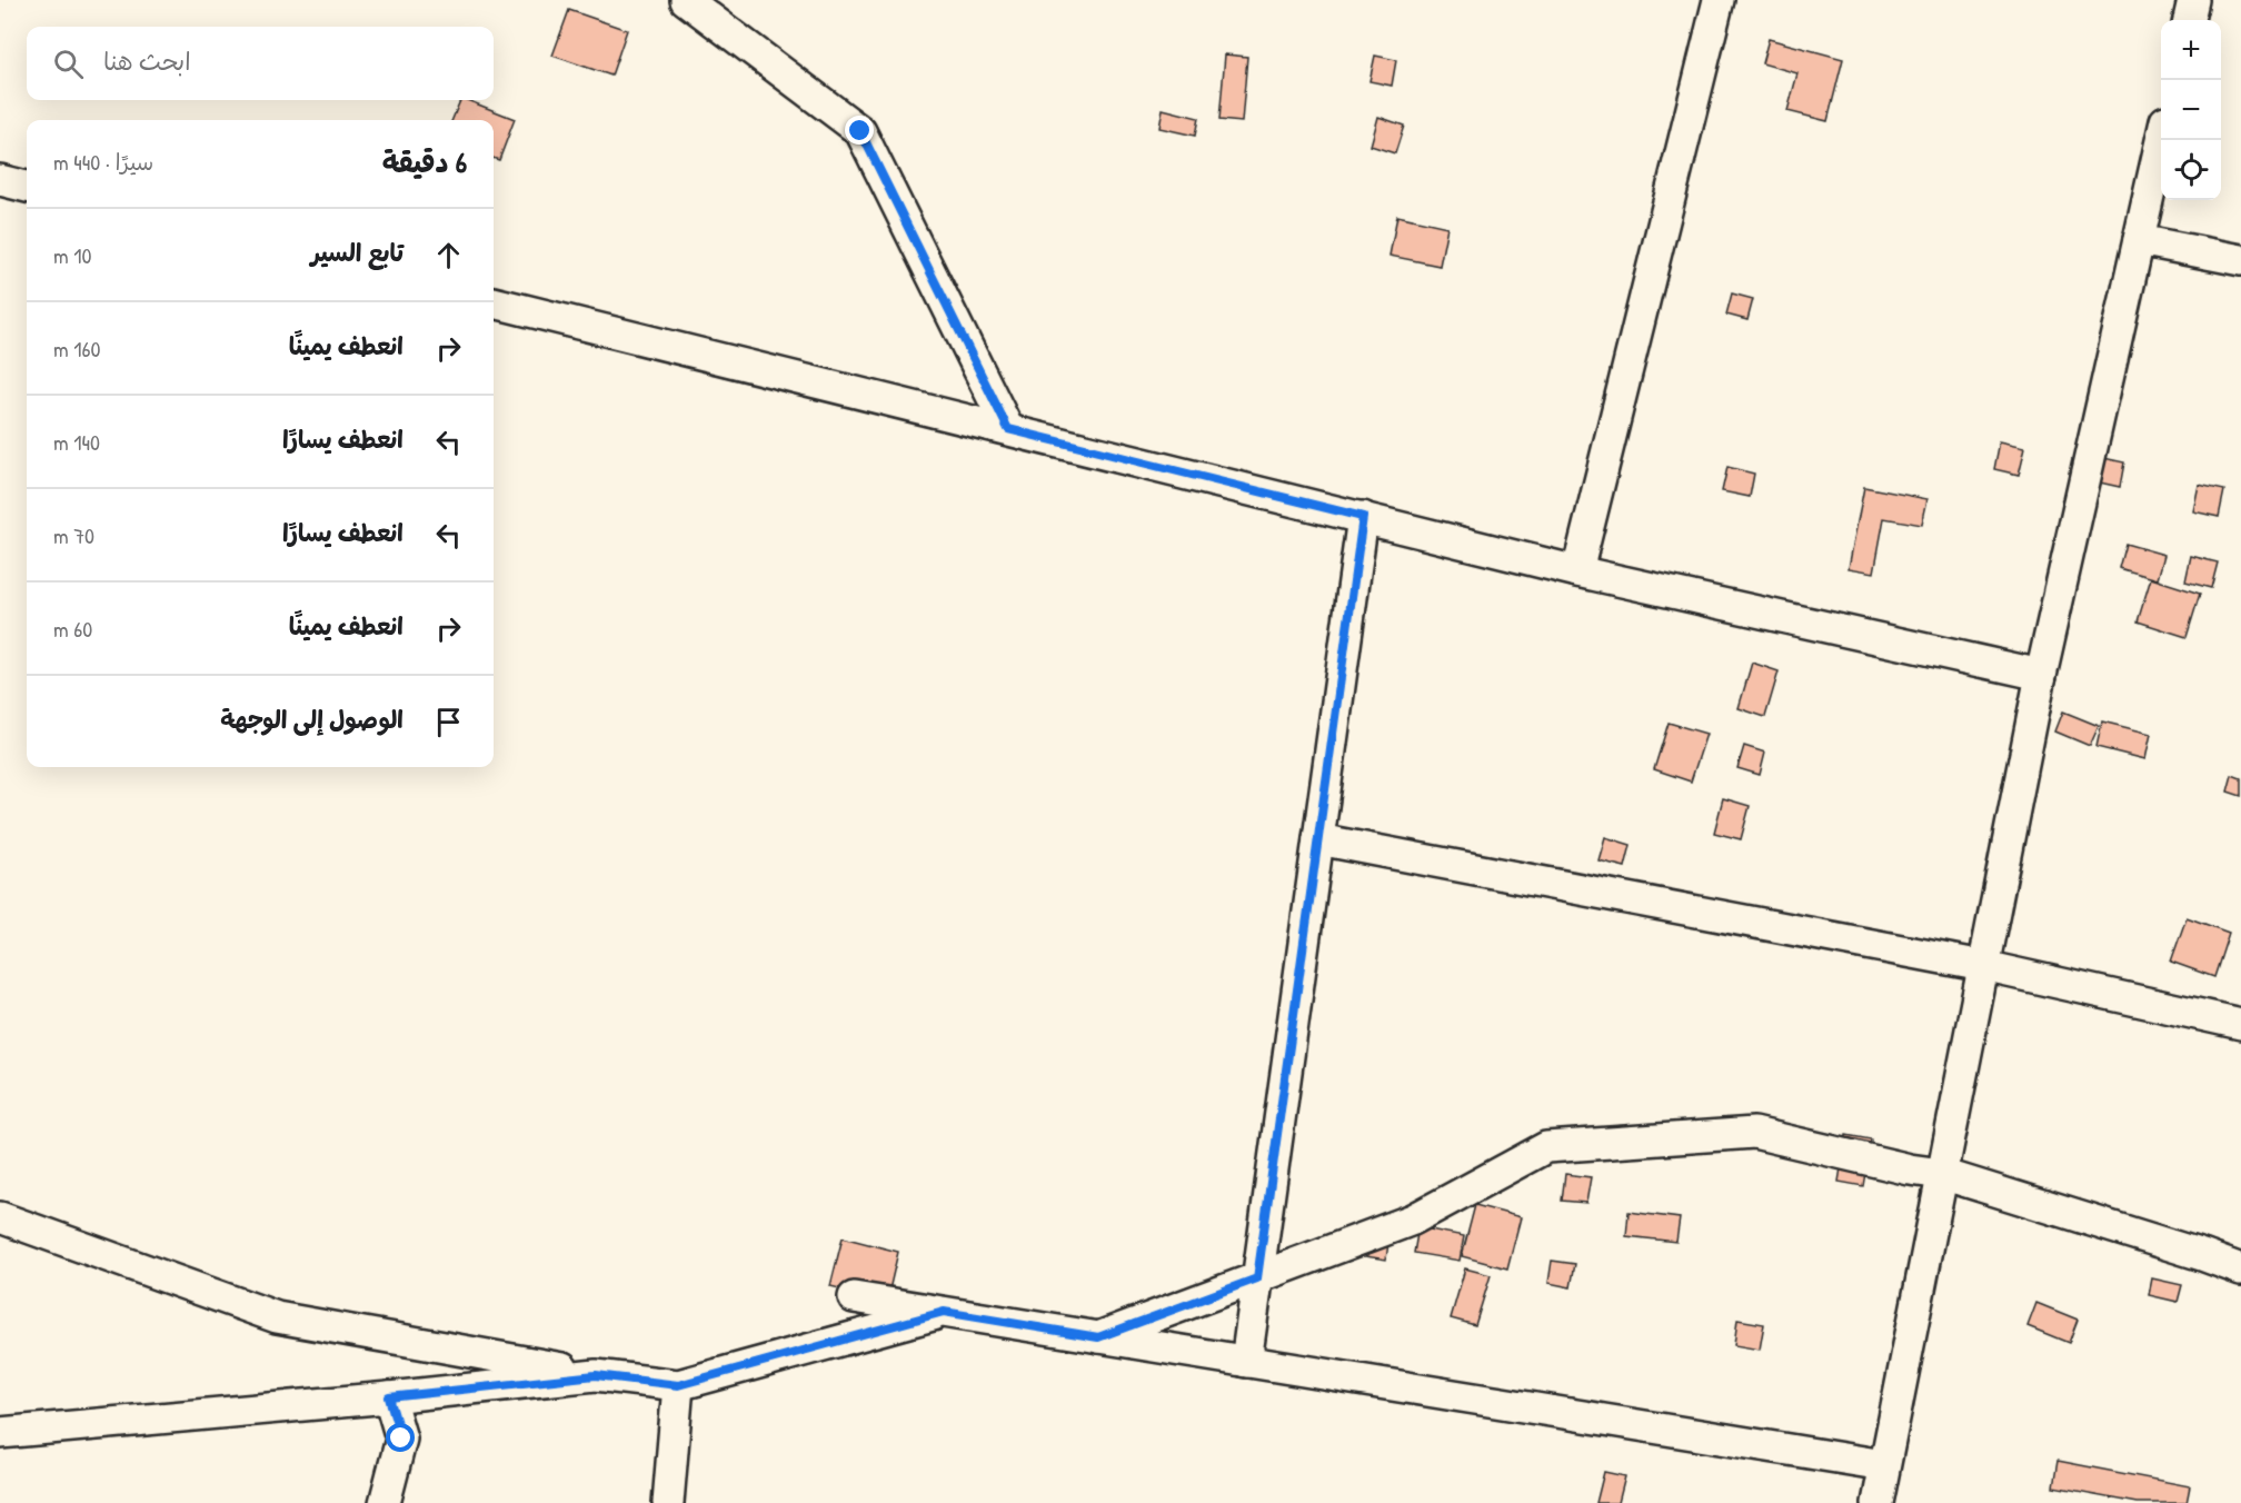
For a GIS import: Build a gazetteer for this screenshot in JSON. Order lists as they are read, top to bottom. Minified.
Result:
{"page":{"map_buttons":["+","−"],"search":"ابحث هنا","heading":["6 دقيقة","سيرًا · 440 m"],"list":[["تابع السير","10 m"],["انعطف يمينًا","160 m"],["انعطف يسارًا","140 m"],["انعطف يسارًا","70 m"],["انعطف يمينًا","60 m"],"الوصول إلى الوجهة"]}}
